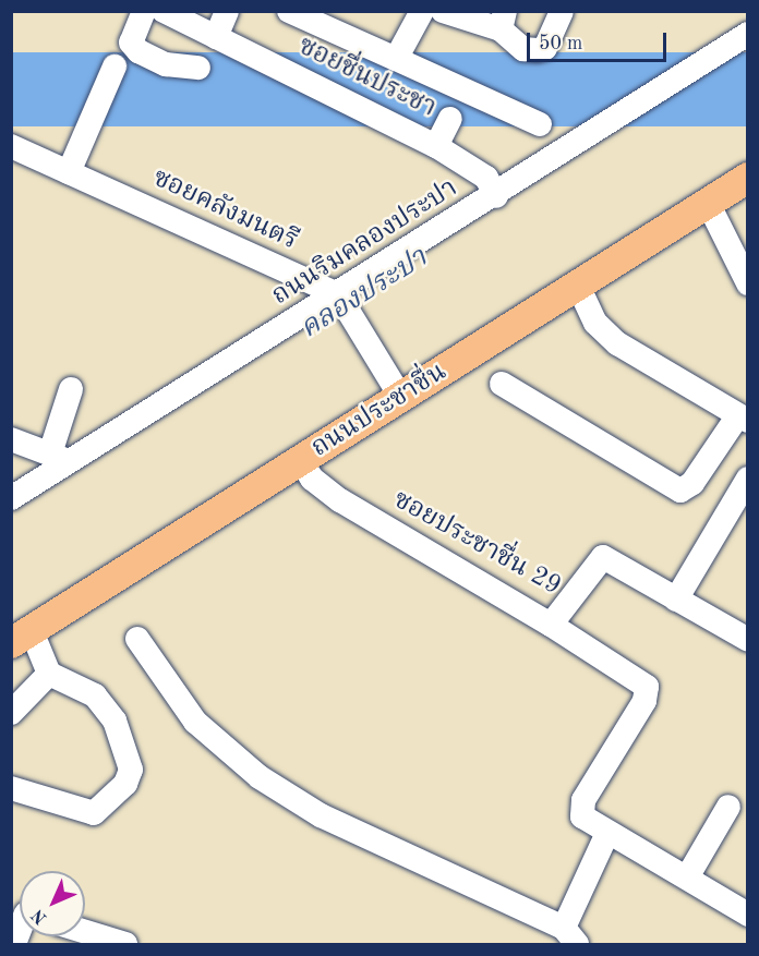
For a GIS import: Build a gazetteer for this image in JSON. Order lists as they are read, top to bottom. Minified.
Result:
{"streets":{"main road":["ถนนประชาชื่น"],"street":["ซอยชื่นประชา","ซอยคลังมนตรี","ถนนริมคลองประปา","ซอยประชาชื่น 29"]},"crossings":[["ซอยชื่นประชา","ถนนริมคลองประปา"],["ซอยคลังมนตรี","ถนนริมคลองประปา"],["ถนนประชาชื่น","ซอยประชาชื่น 29"]],"water":["คลองประปา"],"scale_bar":"50 m","north":"bottom left"}
